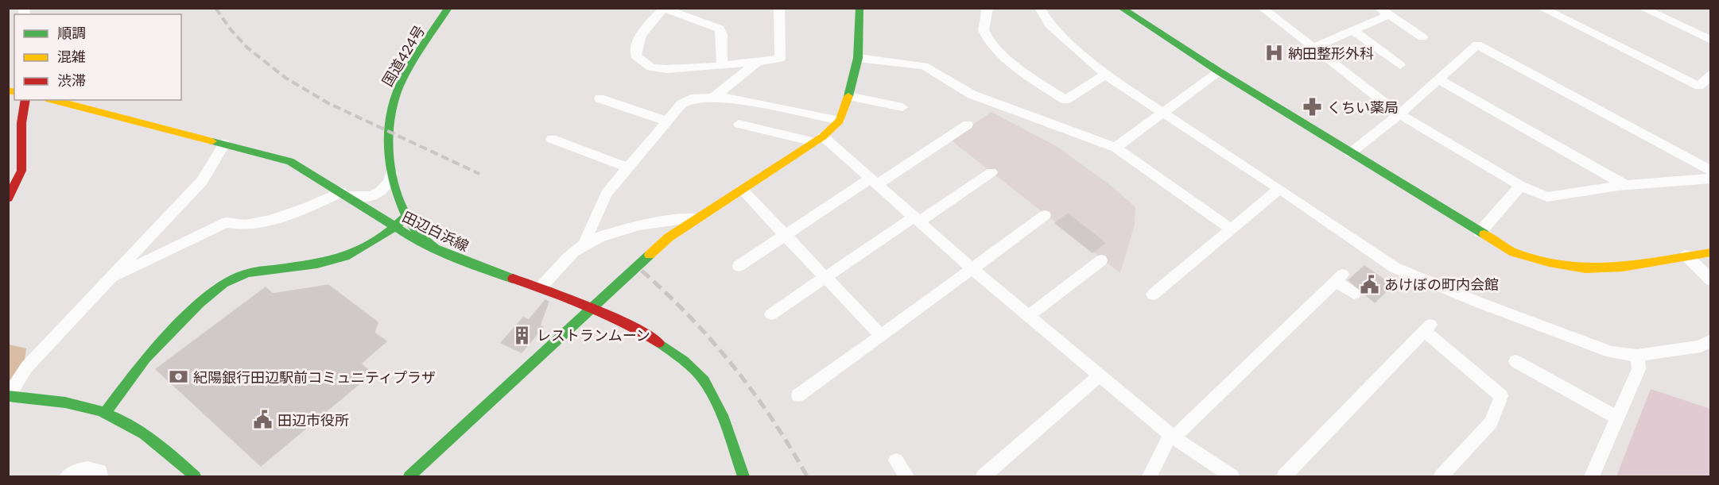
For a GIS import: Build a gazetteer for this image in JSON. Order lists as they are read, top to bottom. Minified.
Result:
{"streets":{"main road":["国道424号","田辺白浜線"]},"crossings":[["国道424号","田辺白浜線"]],"places":{"hospital":["納田整形外科"],"pharmacy":["くちい薬局"],"public building":["あけぼの町内会館","田辺市役所"],"building":["レストランムーン"],"bank":["紀陽銀行田辺駅前コミュニティプラザ"]},"legend":["順調","混雑","渋滞"]}
